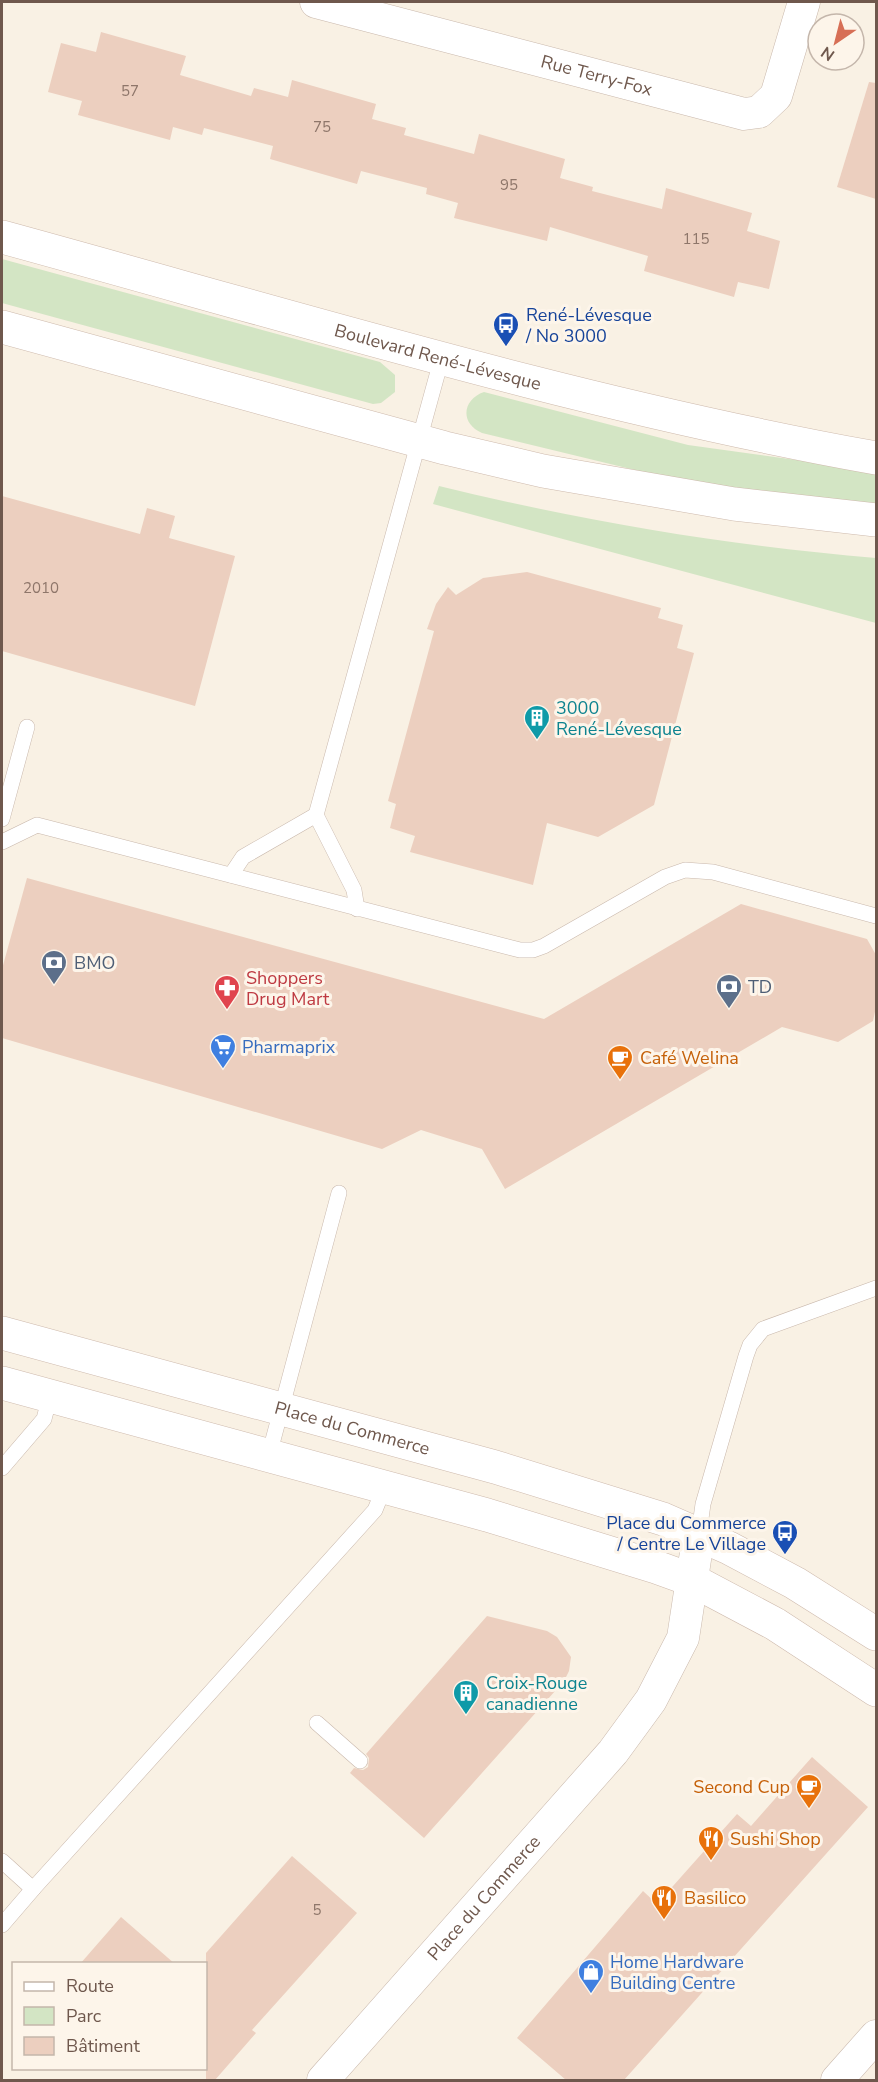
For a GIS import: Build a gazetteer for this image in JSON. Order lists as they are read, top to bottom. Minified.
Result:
{"streets":{"street":["Rue Terry-Fox","Boulevard René-Lévesque","Place du Commerce"]},"places":{"bus stop":["René-Lévesque / No 3000","Place du Commerce / Centre Le Village"],"building":["3000 René-Lévesque","Croix-Rouge canadienne"],"bank":["BMO","TD"],"pharmacy":["Shoppers Drug Mart"],"supermarket":["Pharmaprix"],"cafe":["Café Welina","Second Cup"],"restaurant":["Sushi Shop","Basilico"],"shop":["Home Hardware Building Centre"]},"house_numbers":["57","75","95","115","2010","5"],"legend":["Route","Parc","Bâtiment"],"north":"bottom left"}
